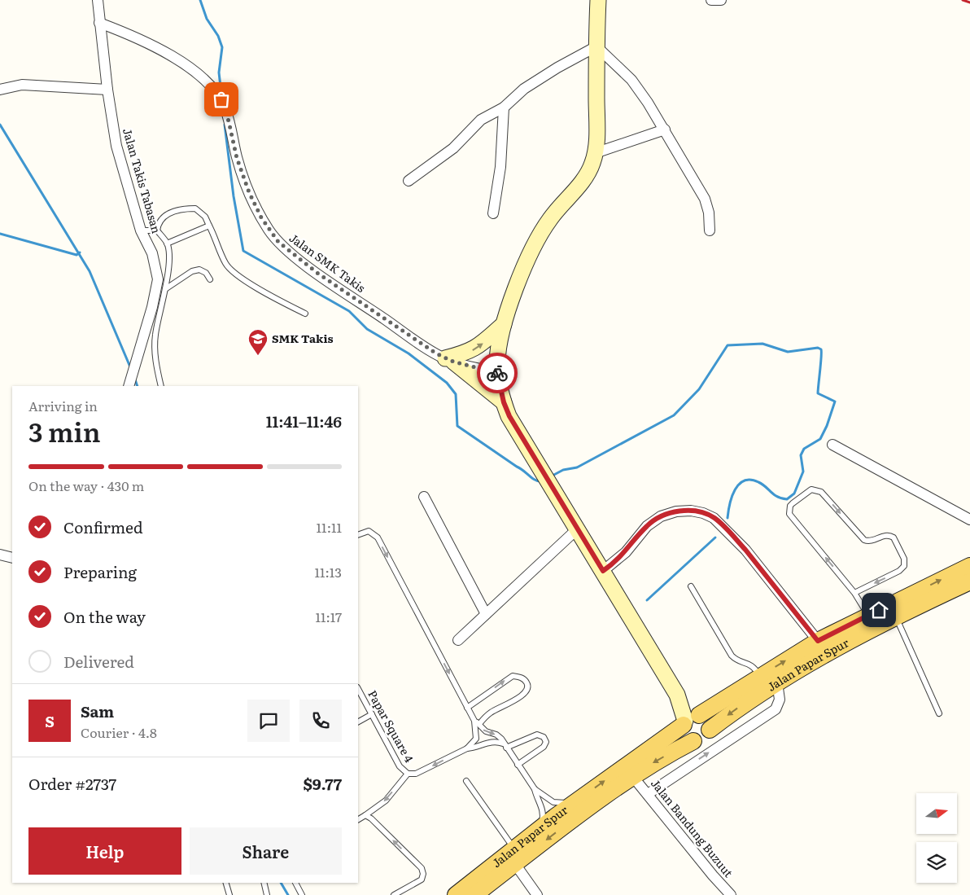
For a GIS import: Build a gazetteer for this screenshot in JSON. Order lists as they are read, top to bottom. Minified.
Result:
{"streets":{"main road":["Jalan Papar Spur"],"street":["Jalan Takis Tabasan","Jalan SMK Takis","Jalan Bandung Buzuut"],"lane":["Papar Square 4"]},"crossings":[["Jalan Takis Tabasan","Jalan SMK Takis"]],"places":{"school or university":["SMK Takis"]},"north":"right","page":{"heading":["3 min","Arriving in","11:41–11:46"],"panel":["Sam","Courier · 4.8","Order #2737","$9.77"],"bar":"On the way · 430 m","list":[["Confirmed","11:11"],["Preparing","11:13"],["On the way","11:17"],"Delivered"],"round":"S","buttons":["Help","Share"]}}
